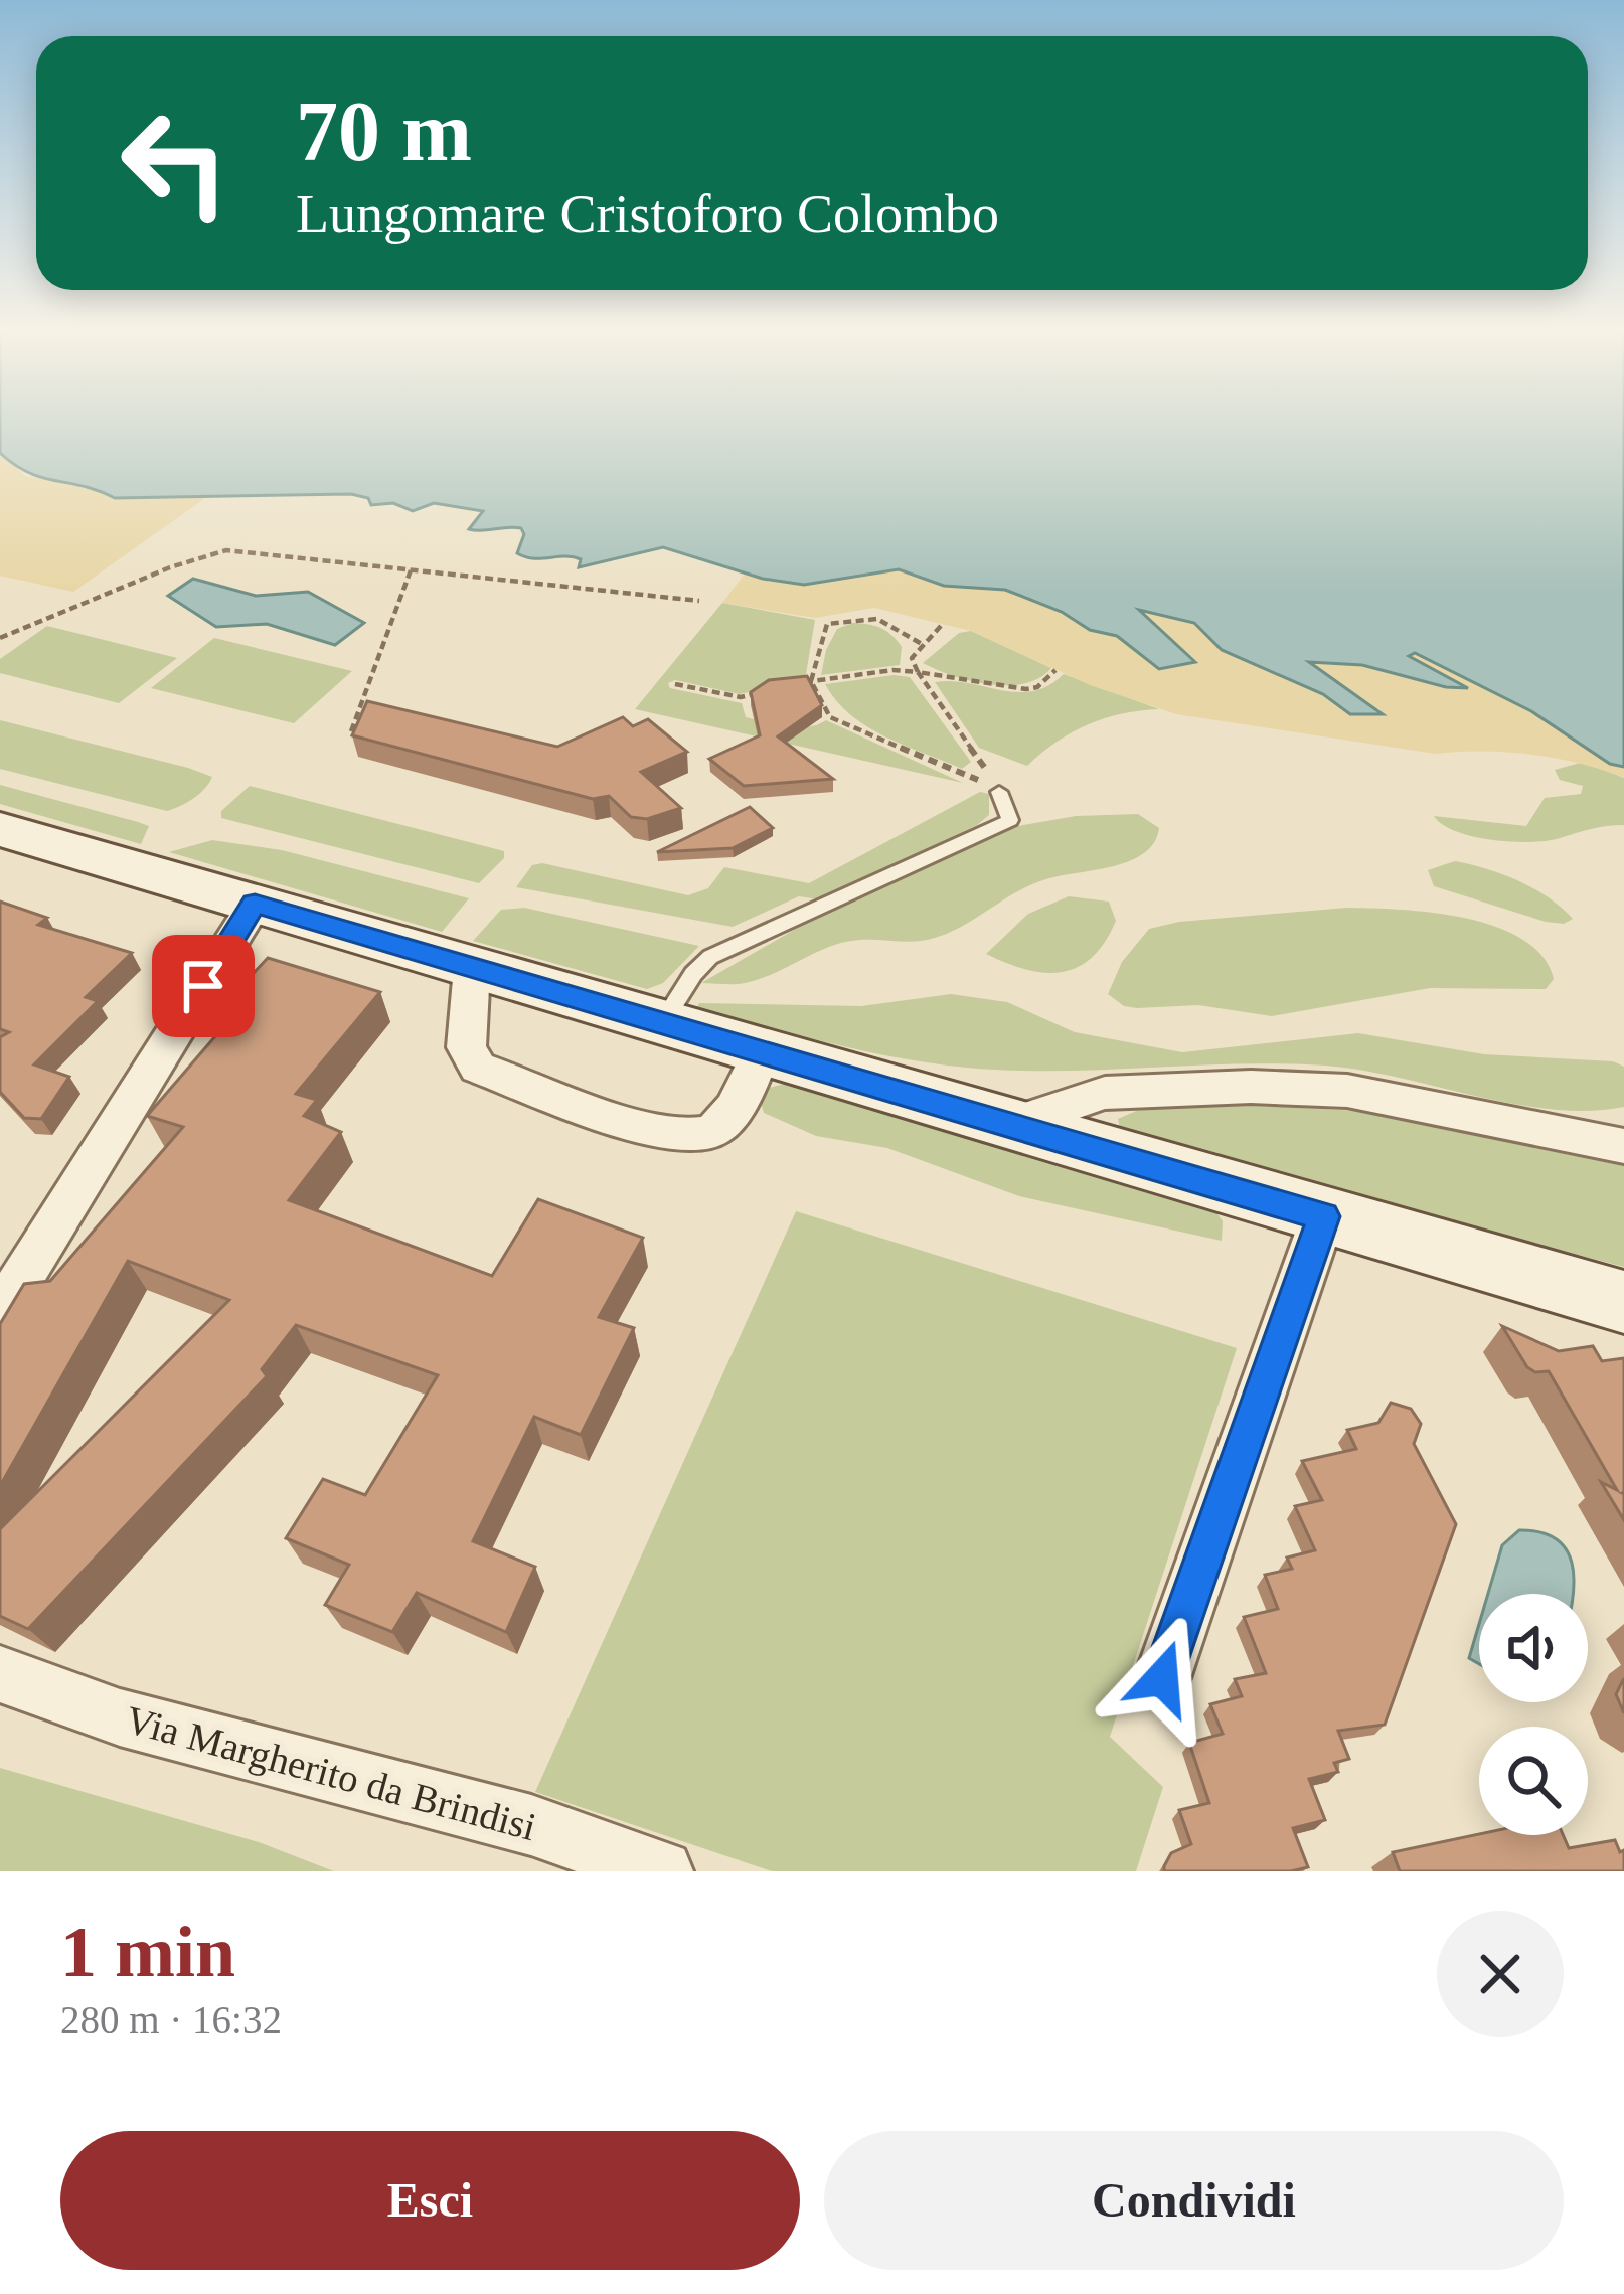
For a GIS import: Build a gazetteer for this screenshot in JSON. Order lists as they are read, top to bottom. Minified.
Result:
{"streets":{"street":["Via Margherito da Brindisi"]},"page":{"turn":["70 m","Lungomare Cristoforo Colombo"],"heading":["1 min","280 m · 16:32"],"buttons":["Esci","Condividi"]}}
